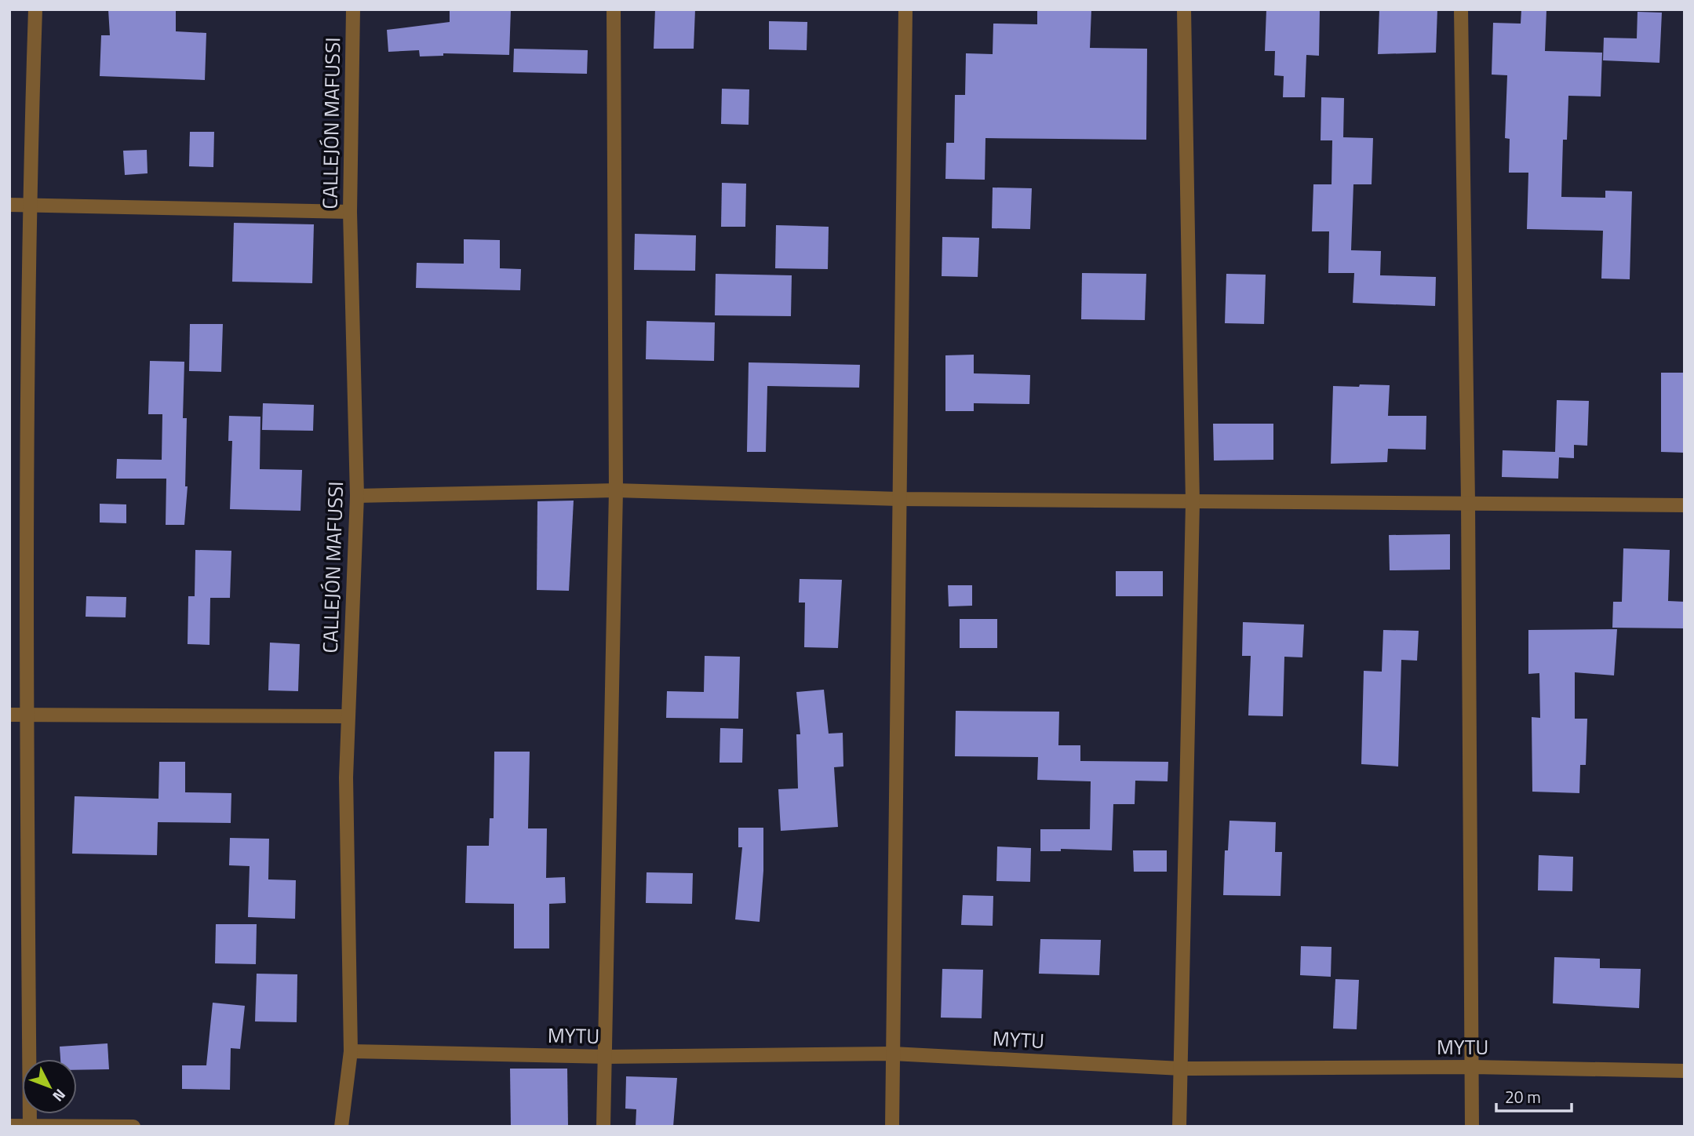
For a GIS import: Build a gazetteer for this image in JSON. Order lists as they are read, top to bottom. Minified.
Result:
{"streets":{"street":["CALLEJÓN MAFUSSI","MYTU"]},"crossings":[["CALLEJÓN MAFUSSI","MYTU"]],"scale_bar":"20 m","north":"bottom right"}
